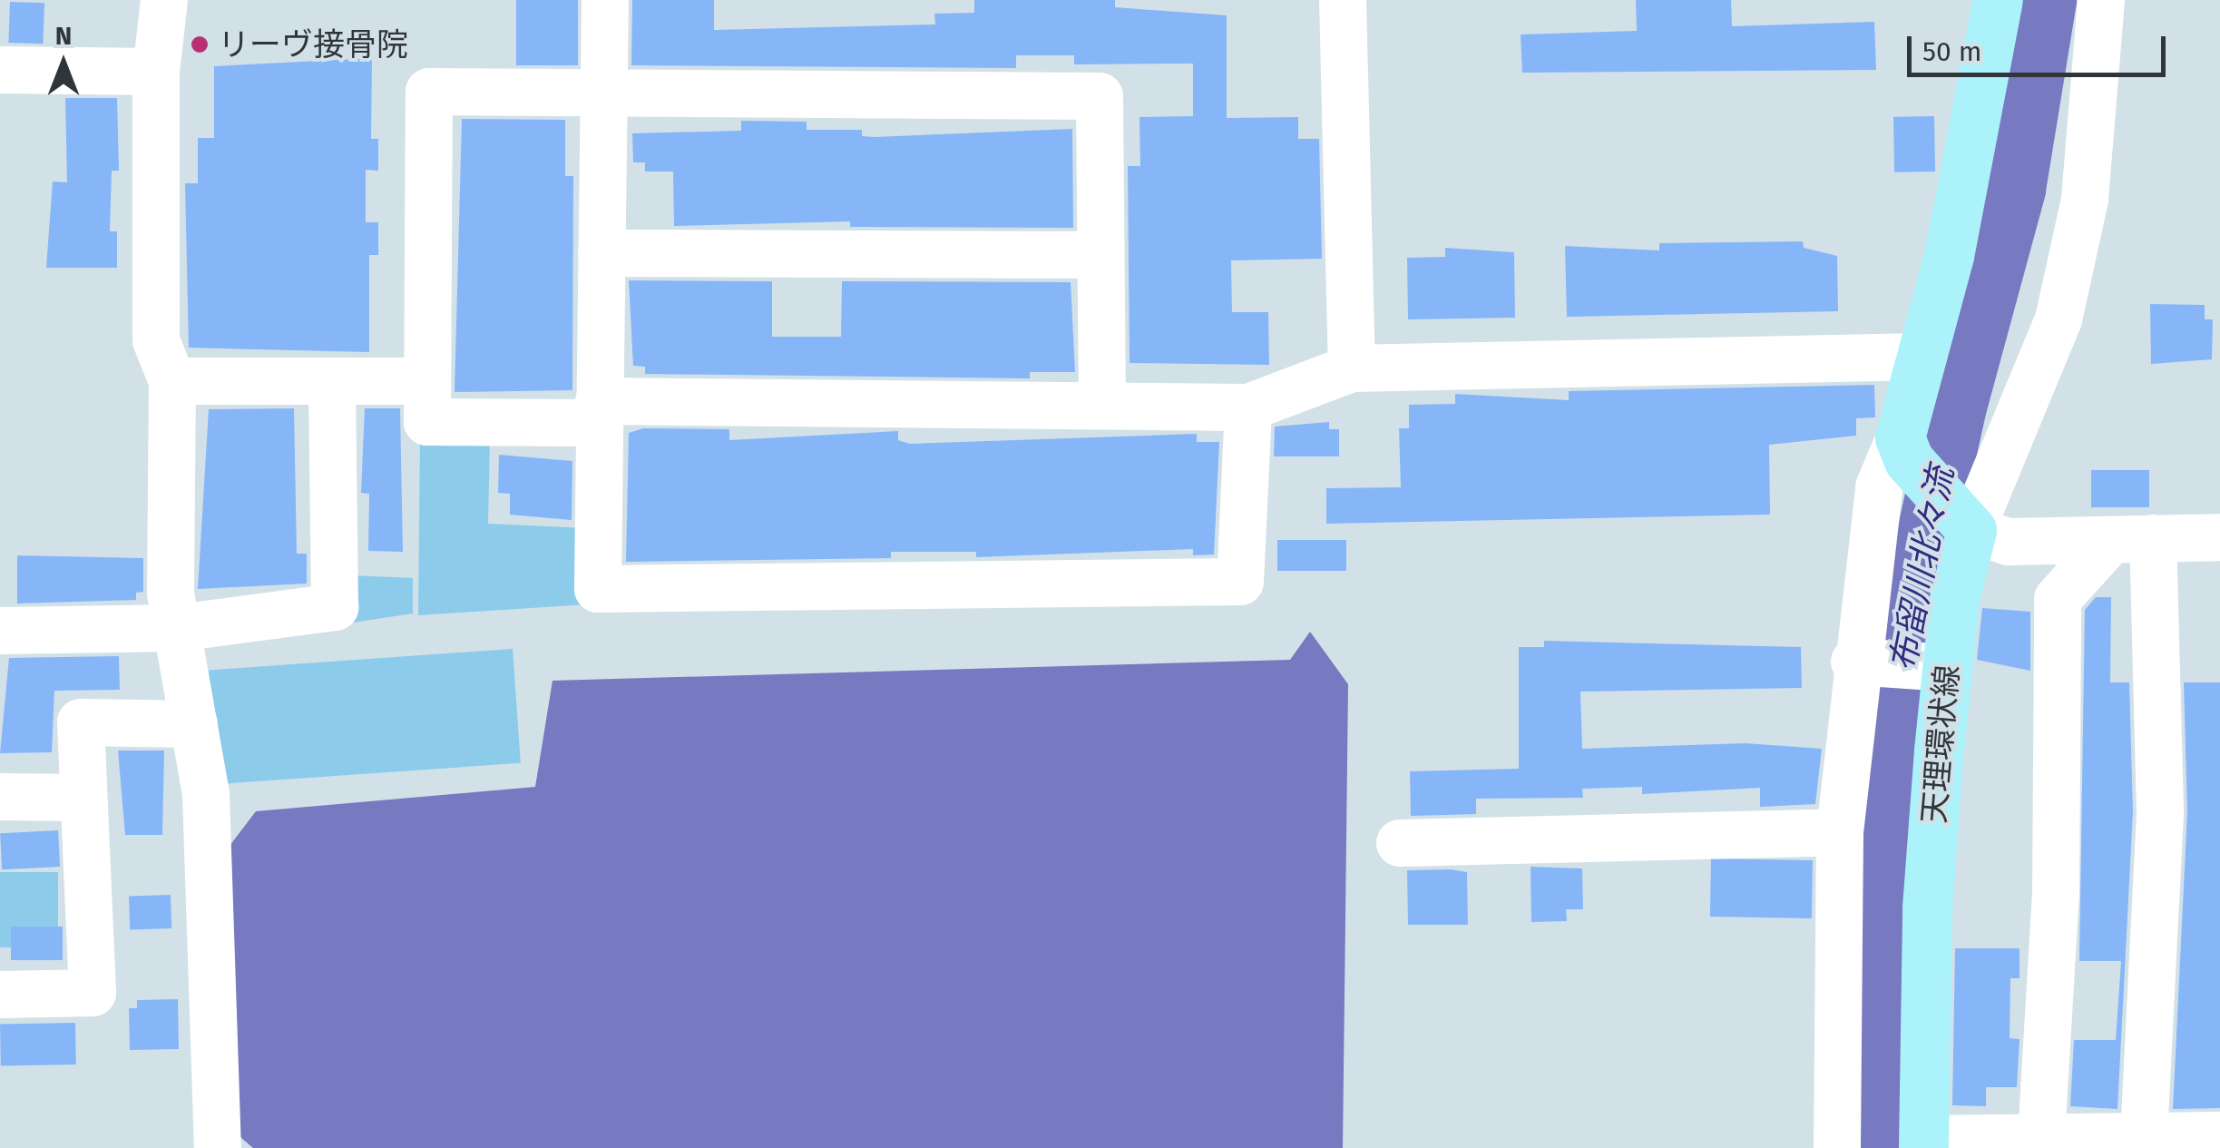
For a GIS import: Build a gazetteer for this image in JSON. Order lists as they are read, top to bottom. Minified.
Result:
{"streets":{"main road":["天理環状線"]},"water":["布留川北々流"],"places":["リーヴ接骨院"],"scale_bar":"50 m","north":"top"}
